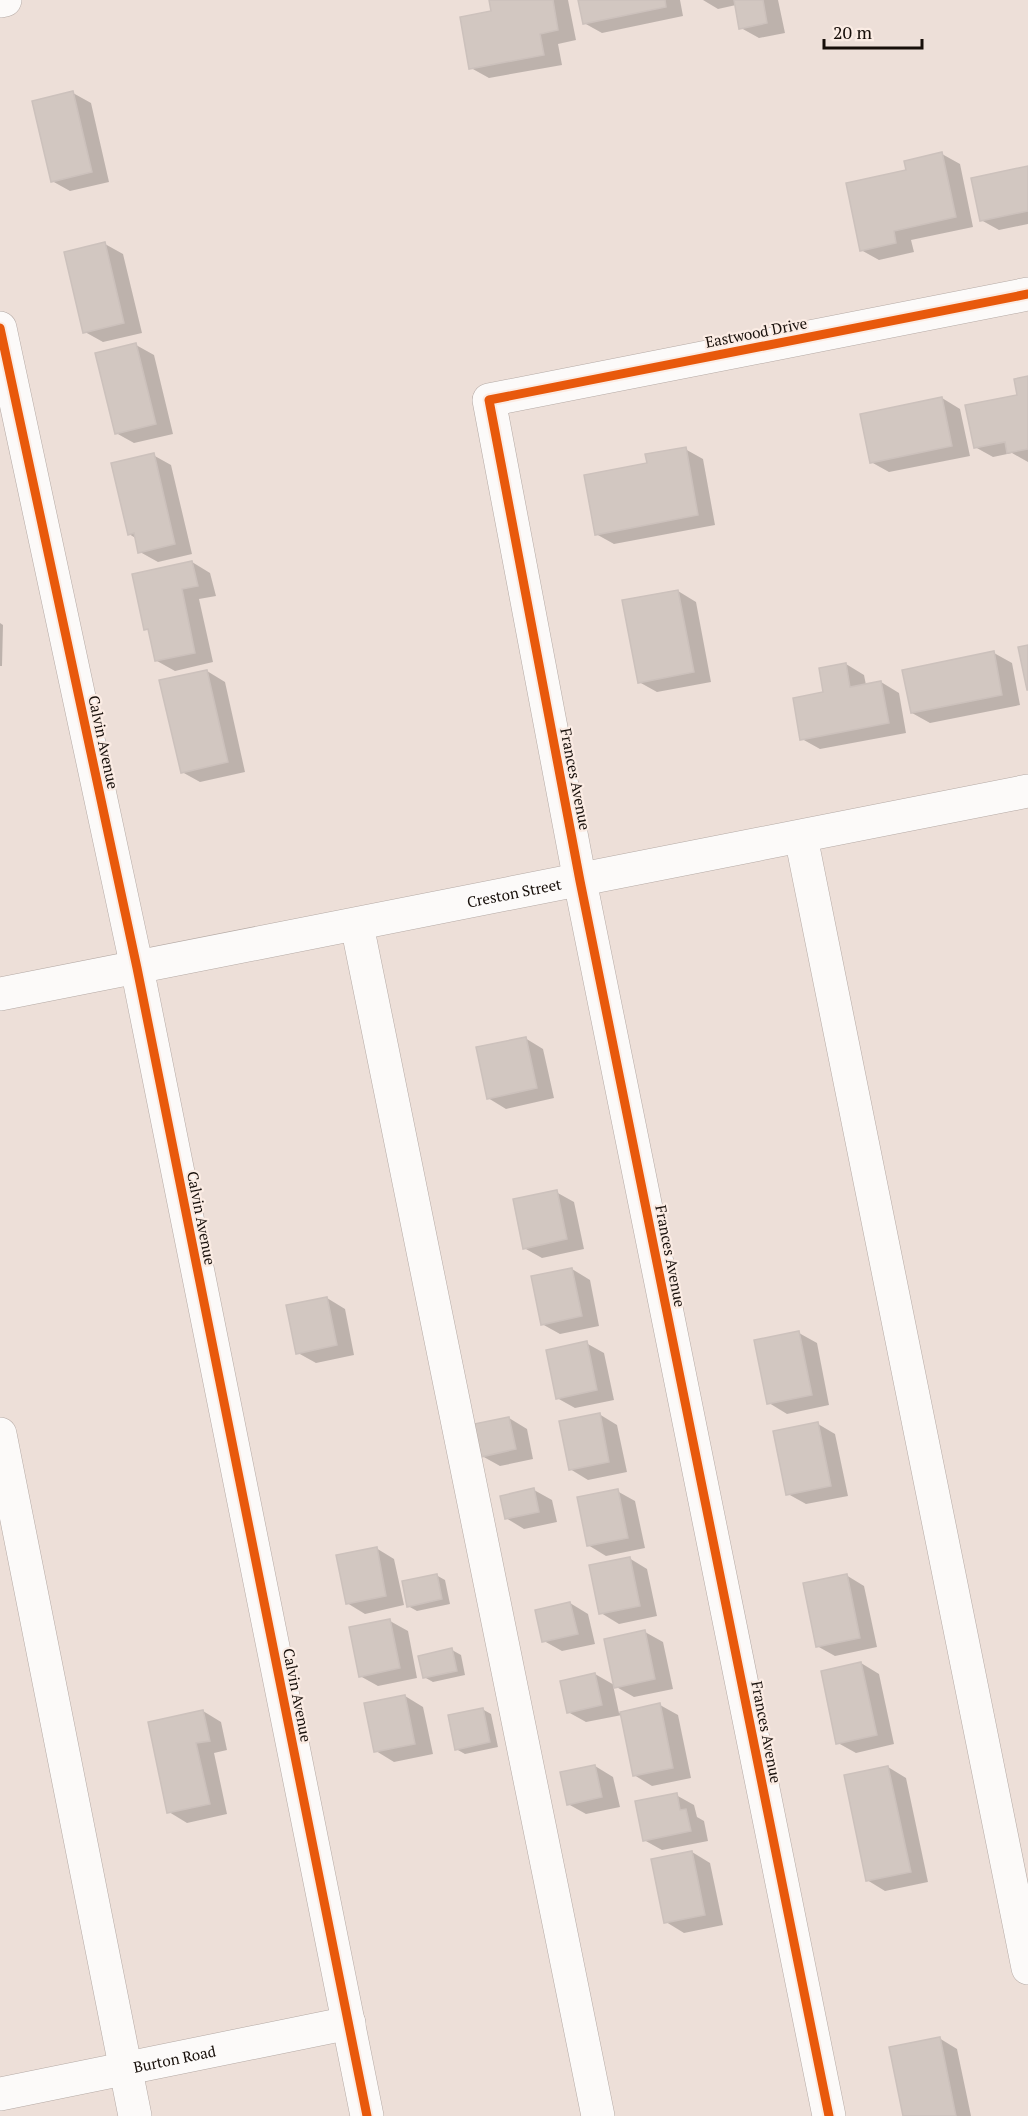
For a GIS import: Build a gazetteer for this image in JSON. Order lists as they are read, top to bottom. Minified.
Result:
{"streets":{"street":["Eastwood Drive","Calvin Avenue","Frances Avenue","Creston Street","Burton Road"]},"crossings":[["Eastwood Drive","Frances Avenue"],["Calvin Avenue","Creston Street"],["Calvin Avenue","Burton Road"],["Frances Avenue","Creston Street"]],"scale_bar":"20 m"}
